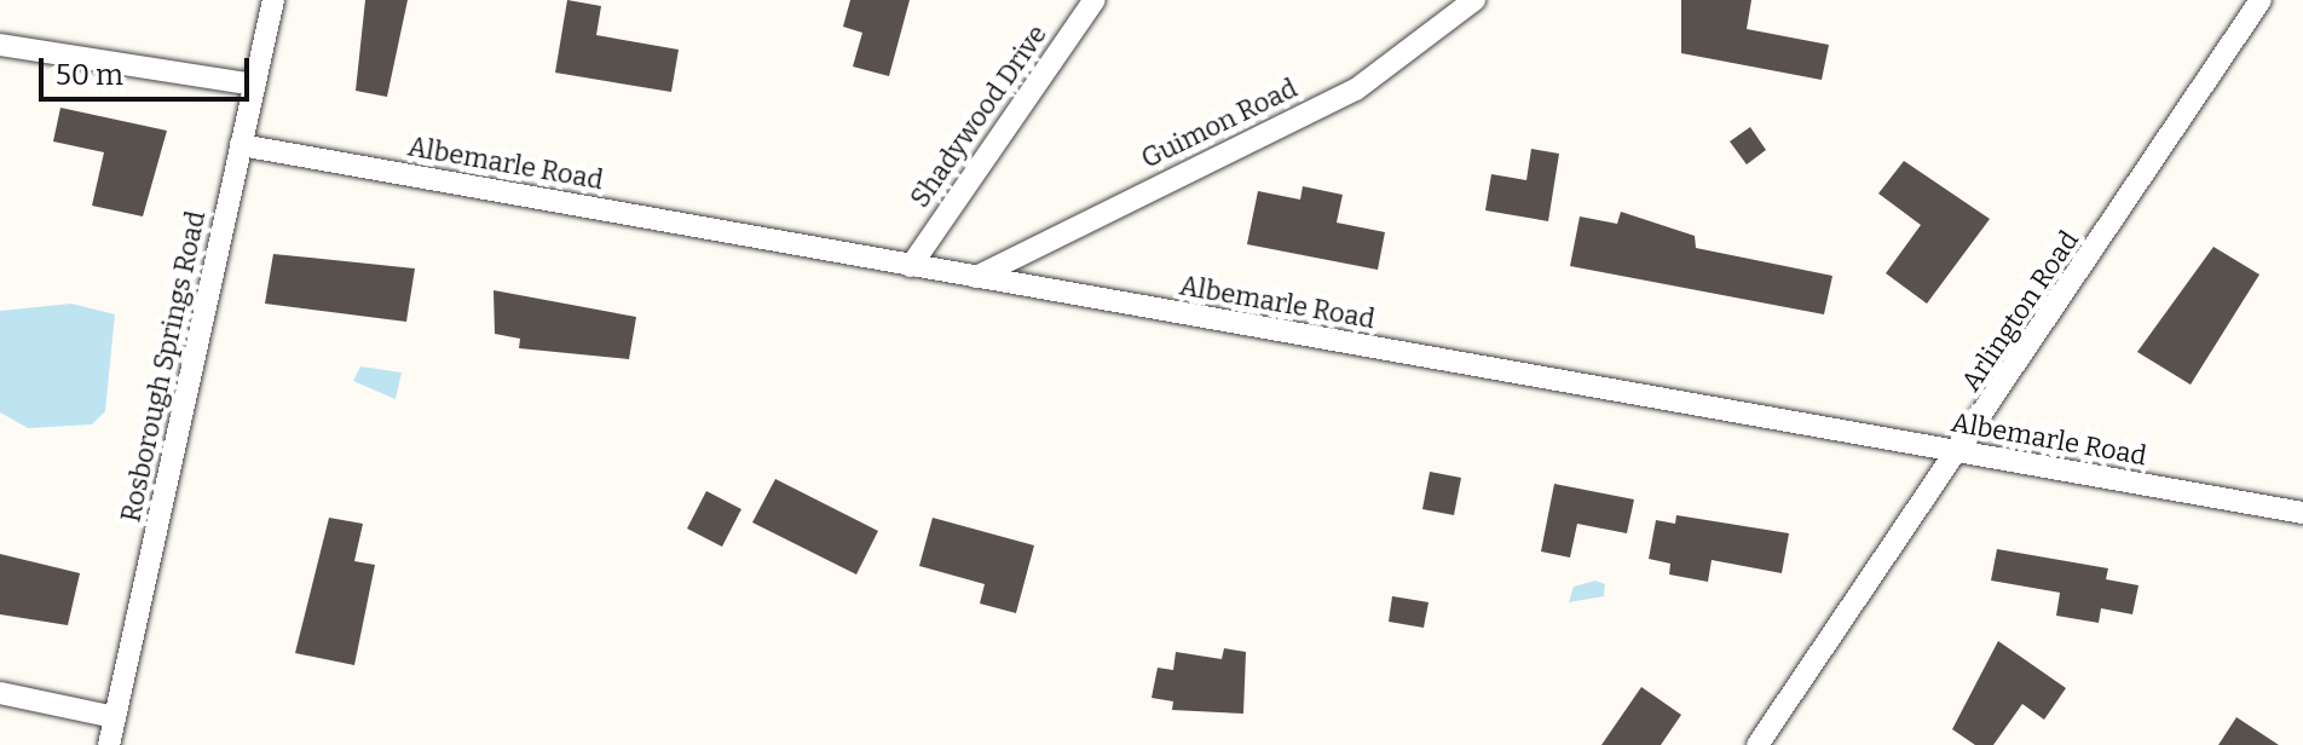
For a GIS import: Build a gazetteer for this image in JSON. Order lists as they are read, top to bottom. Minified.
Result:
{"streets":{"street":["Shadywood Drive","Guimon Road","Albemarle Road","Arlington Road","Rosborough Springs Road"]},"crossings":[["Shadywood Drive","Albemarle Road"],["Guimon Road","Albemarle Road"],["Albemarle Road","Arlington Road"],["Albemarle Road","Rosborough Springs Road"]],"scale_bar":"50 m"}
